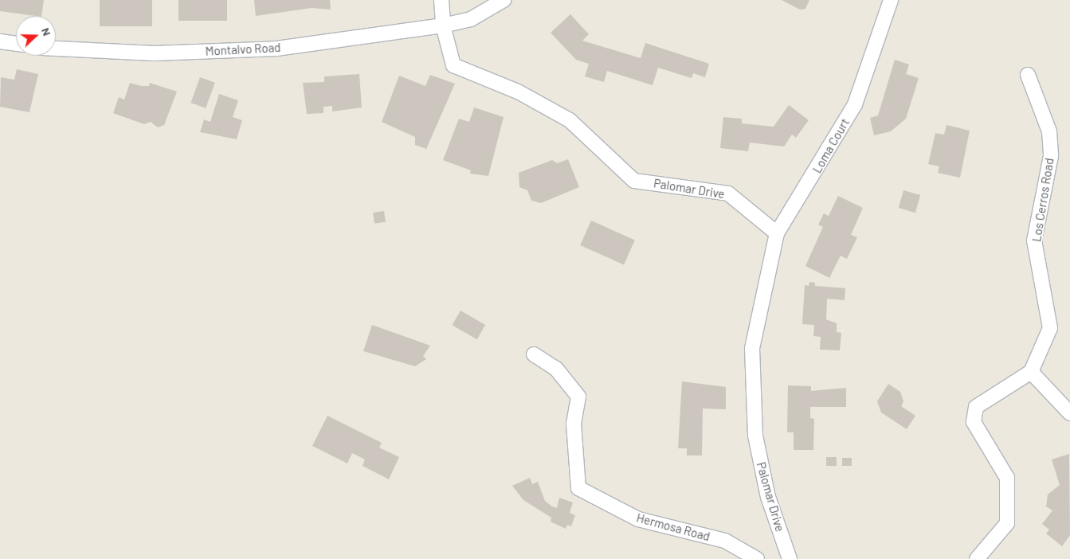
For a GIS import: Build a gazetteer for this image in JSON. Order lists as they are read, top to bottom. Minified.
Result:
{"streets":{"street":["Montalvo Road","Loma Court","Palomar Drive","Los Cerros Road","Hermosa Road"]},"crossings":[["Montalvo Road","Palomar Drive"],["Loma Court","Palomar Drive"]],"north":"right"}
